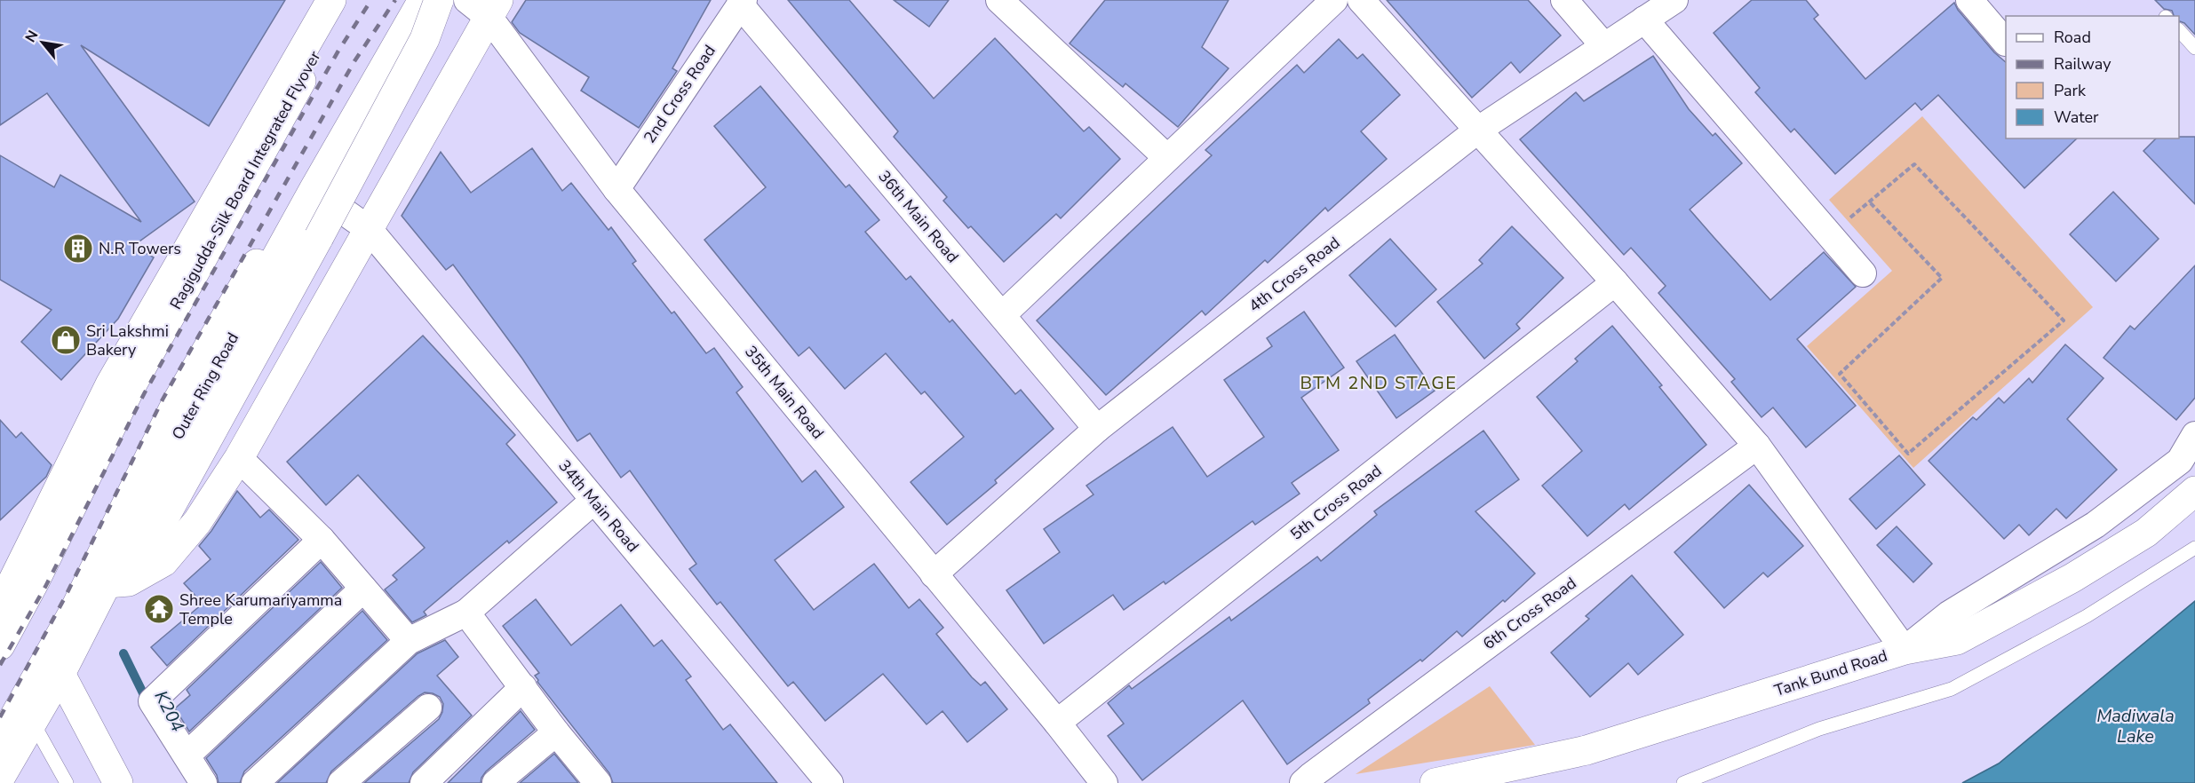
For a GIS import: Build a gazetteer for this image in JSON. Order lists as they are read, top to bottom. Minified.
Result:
{"streets":{"main road":["Ragigudda-Silk Board Integrated Flyover","Outer Ring Road","Tank Bund Road"],"street":["2nd Cross Road","36th Main Road","4th Cross Road","35th Main Road","5th Cross Road","34th Main Road","6th Cross Road"]},"crossings":[["2nd Cross Road","36th Main Road"],["2nd Cross Road","35th Main Road"],["36th Main Road","4th Cross Road"],["4th Cross Road","35th Main Road"],["Outer Ring Road","34th Main Road"],["35th Main Road","5th Cross Road"]],"districts":["BTM 2ND STAGE"],"water":["K204","Madiwala Lake"],"places":{"building":["N.R Towers"],"shop":["Sri Lakshmi Bakery"],"temple":["Shree Karumariyamma Temple"]},"legend":["Road","Railway","Park","Water"],"north":"top left"}
